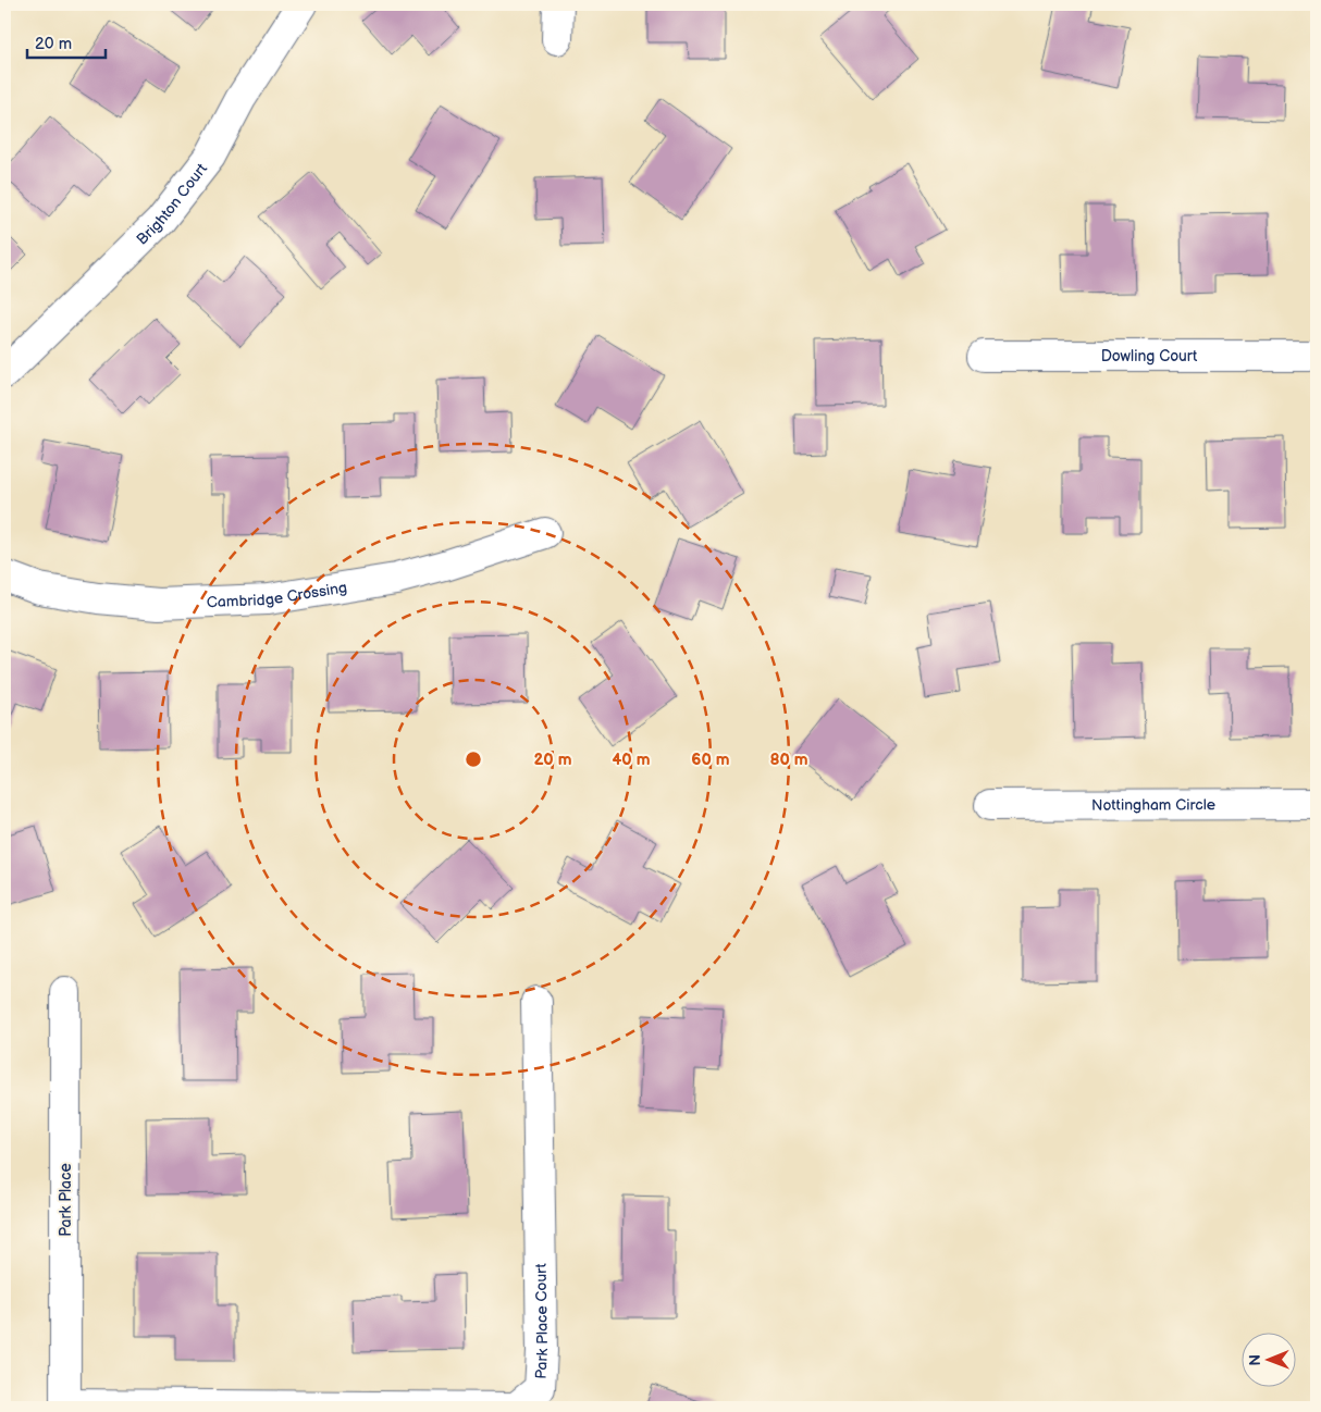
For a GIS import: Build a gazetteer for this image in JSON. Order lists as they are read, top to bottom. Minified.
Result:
{"streets":{"street":["Brighton Court","Dowling Court","Cambridge Crossing","Nottingham Circle","Park Place","Park Place Court"]},"crossings":[["Park Place","Park Place Court"]],"scale_bar":"20 m","north":"left","rings":["20 m","40 m","60 m","80 m"]}
